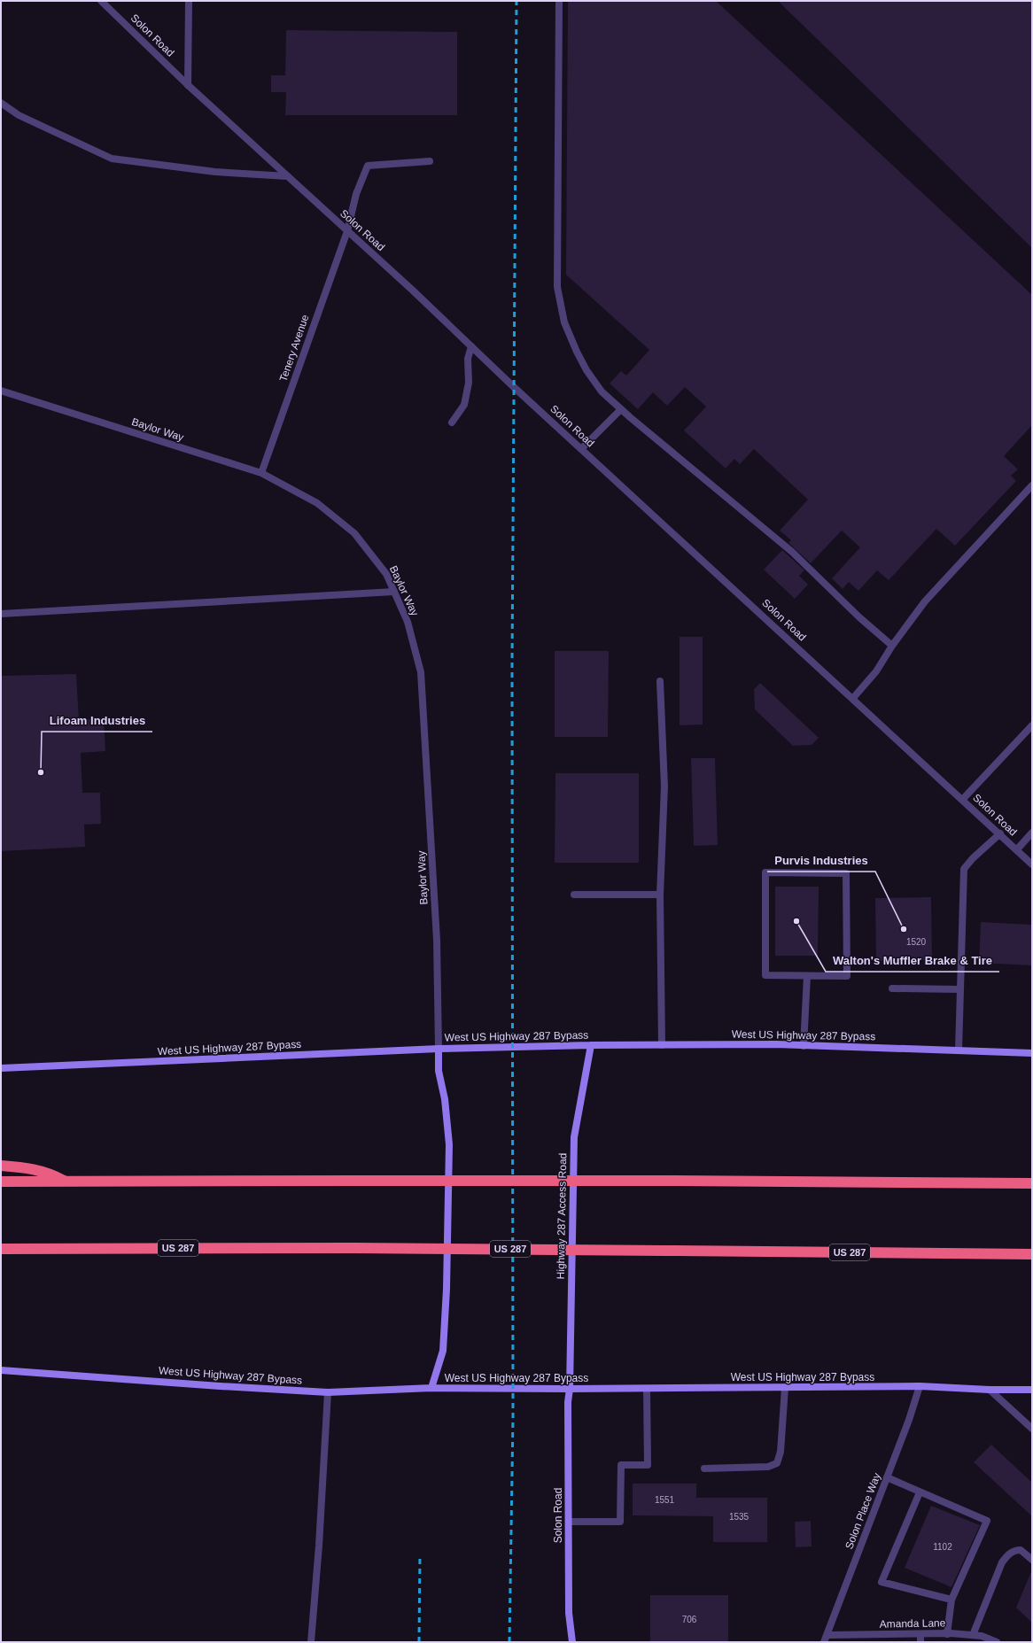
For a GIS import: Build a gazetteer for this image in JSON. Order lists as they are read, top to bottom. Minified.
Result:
{"streets":{"highway":["US 287"],"main road":["Solon Road","West US Highway 287 Bypass","Highway 287 Access Road"],"street":["Tenery Avenue","Baylor Way","Solon Place Way","Amanda Lane"]},"crossings":[["Solon Road","Tenery Avenue"],["Solon Road","West US Highway 287 Bypass"],["Solon Road","Highway 287 Access Road"],["Tenery Avenue","Baylor Way"],["Baylor Way","West US Highway 287 Bypass"],["West US Highway 287 Bypass","Highway 287 Access Road"],["West US Highway 287 Bypass","Solon Place Way"],["Solon Place Way","Amanda Lane"]],"places":["Lifoam Industries","Walton's Muffler Brake & Tire","Purvis Industries"],"house_numbers":["1520","1551","1535","1102","706"]}
